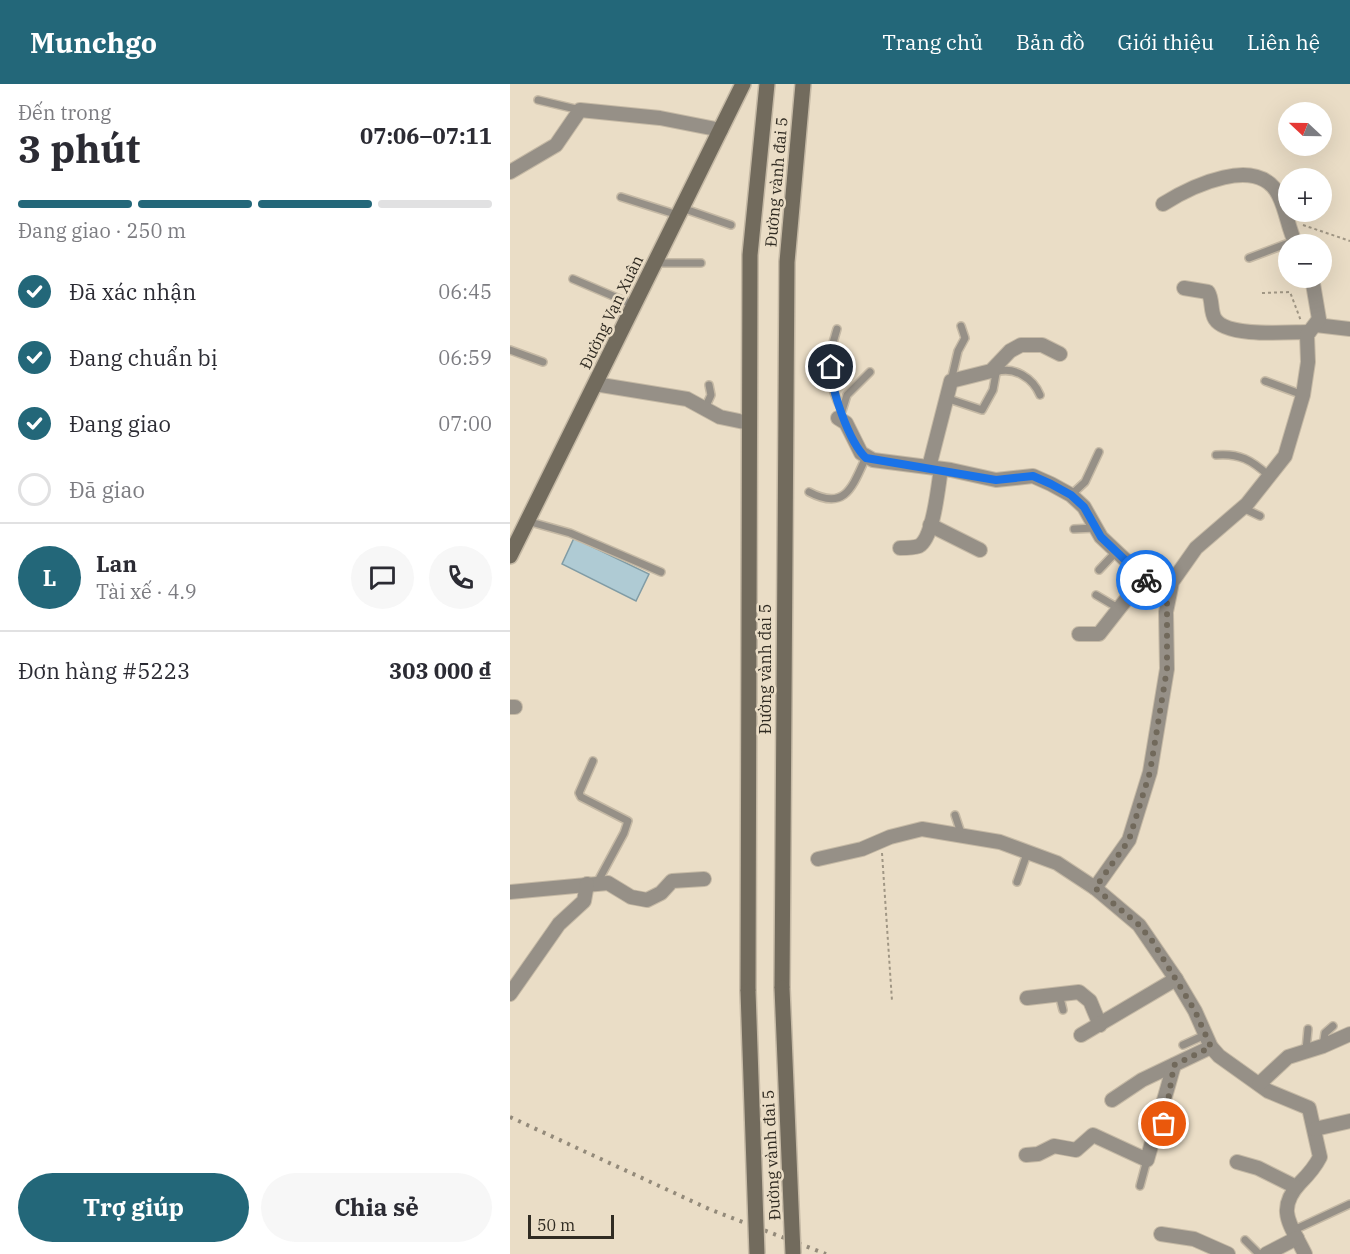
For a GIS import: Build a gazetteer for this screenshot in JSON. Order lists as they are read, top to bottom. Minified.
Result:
{"streets":{"main road":["Đường vành đai 5","Đường Vạn Xuân"]},"scale_bar":"50 m","north":"left","page":{"header":"Munchgo","nav":["Trang chủ","Bản đồ","Giới thiệu","Liên hệ"],"heading":["3 phút","Đến trong","07:06–07:11"],"panel":["Lan","Tài xế · 4.9","Đơn hàng #5223","303 000 ₫"],"map_buttons":["+","−"],"bar":"Đang giao · 250 m","list":[["Đã xác nhận","06:45"],["Đang chuẩn bị","06:59"],["Đang giao","07:00"],"Đã giao"],"round":"L","buttons":["Trợ giúp","Chia sẻ"],"scale":"50 m"}}
